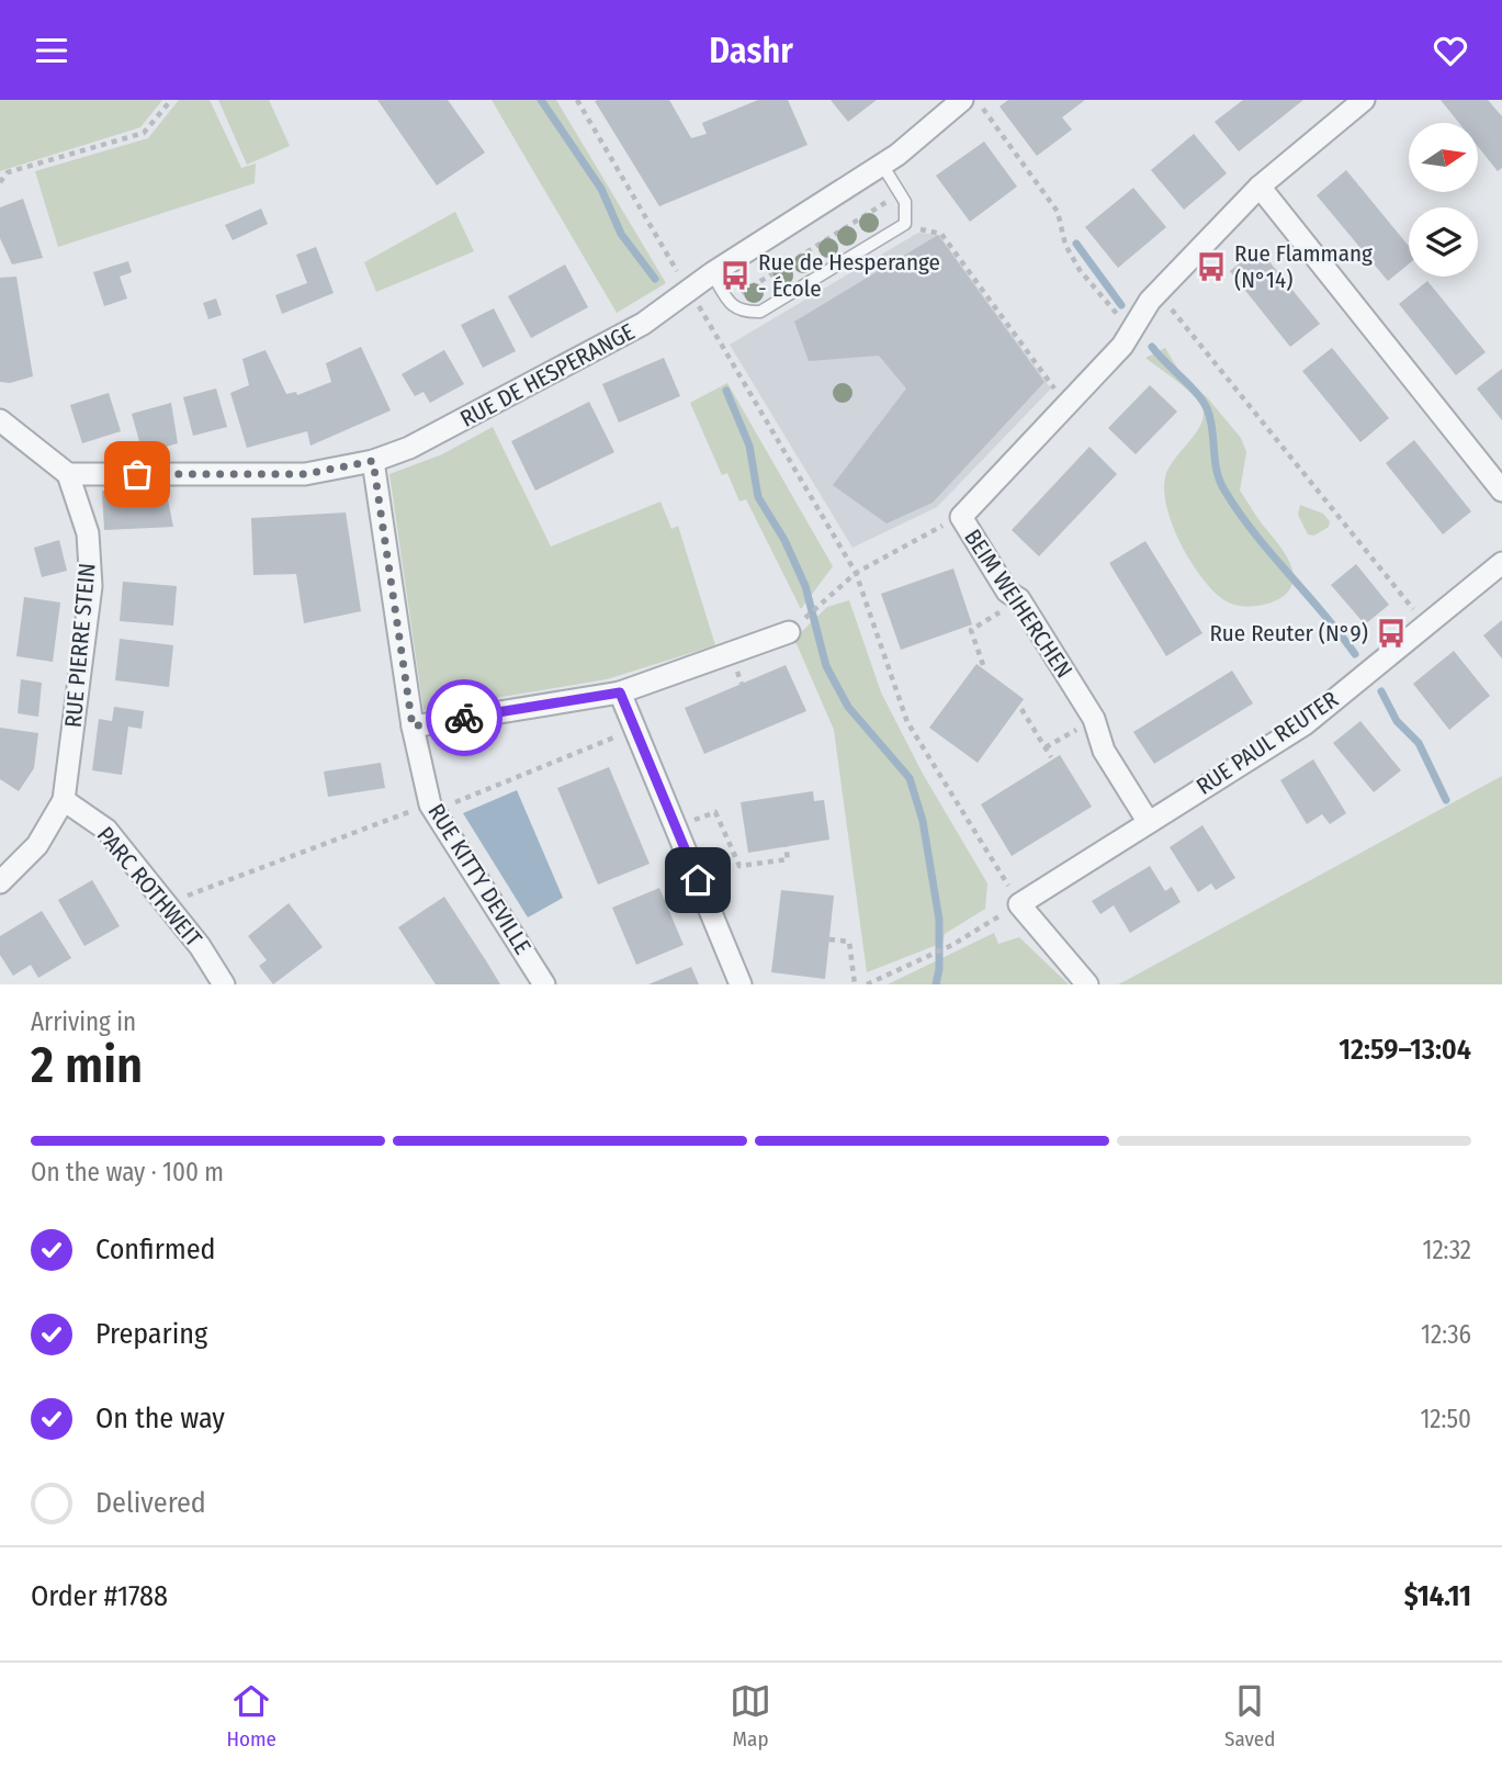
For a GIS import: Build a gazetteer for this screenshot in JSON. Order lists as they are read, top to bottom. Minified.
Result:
{"streets":{"street":["RUE DE HESPERANGE","BEIM WEIHERCHEN","RUE PIERRE STEIN","RUE PAUL REUTER","RUE KITTY DEVILLE","PARC ROTHWEIT"]},"crossings":[["RUE DE HESPERANGE","RUE PIERRE STEIN"],["RUE DE HESPERANGE","RUE KITTY DEVILLE"],["BEIM WEIHERCHEN","RUE PAUL REUTER"],["RUE PIERRE STEIN","PARC ROTHWEIT"]],"places":{"bus stop":["Rue Flammang (N°14)","Rue de Hesperange - École","Rue Reuter (N°9)"]},"north":"right","page":{"header":"Dashr","heading":["2 min","Arriving in","12:59–13:04"],"panel":["Order #1788","$14.11"],"bar":"On the way · 100 m","list":[["Confirmed","12:32"],["Preparing","12:36"],["On the way","12:50"],"Delivered"],"tabs":["Home","Map","Saved"]}}
